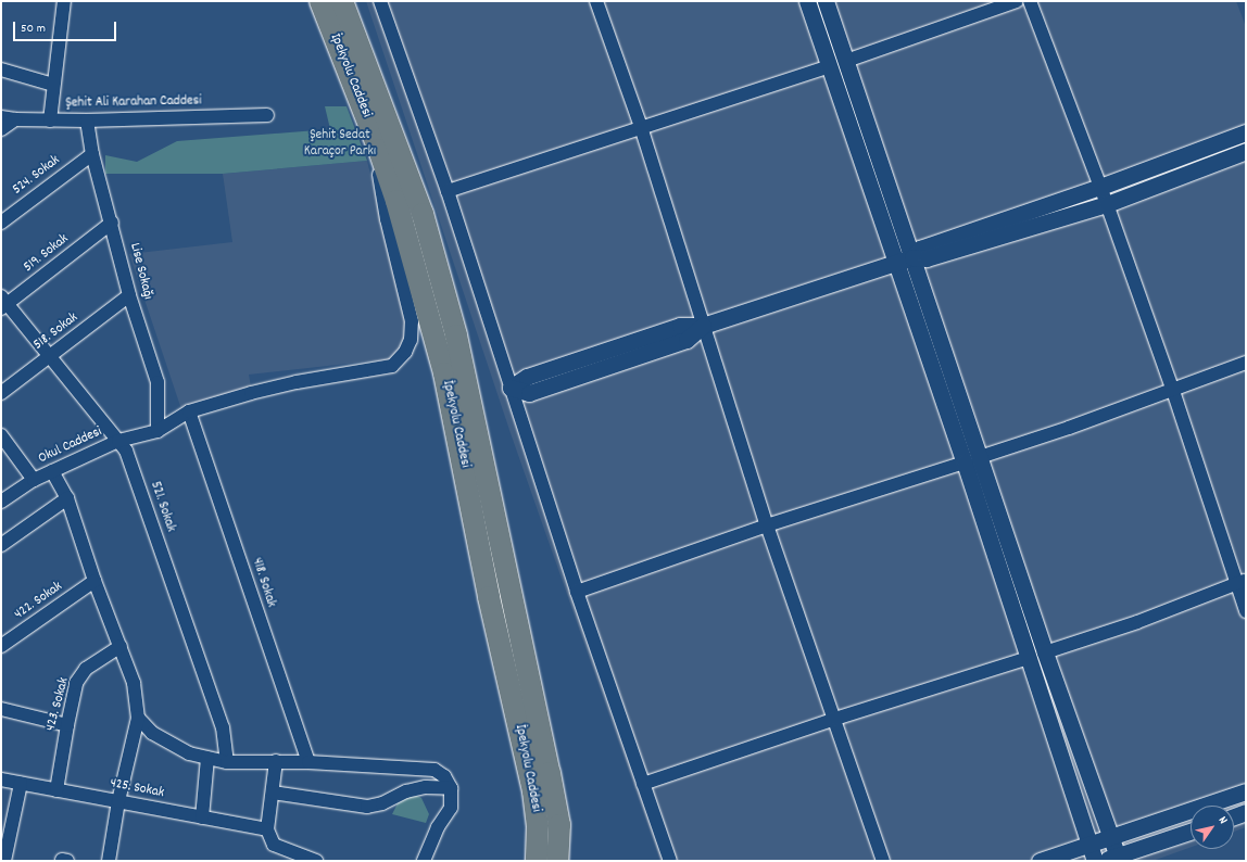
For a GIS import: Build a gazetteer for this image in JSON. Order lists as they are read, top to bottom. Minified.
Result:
{"streets":{"highway":["İpekyolu Caddesi"],"street":["Şehit Ali Karahan Caddesi","524. Sokak","519. Sokak","Lise Sokağı","518. Sokak","Okul Caddesi","521. Sokak","418. Sokak","422. Sokak","423. Sokak","425. Sokak"]},"crossings":[["İpekyolu Caddesi","Okul Caddesi"],["Şehit Ali Karahan Caddesi","Lise Sokağı"],["524. Sokak","Lise Sokağı"],["519. Sokak","Lise Sokağı"],["519. Sokak","521. Sokak"],["Lise Sokağı","518. Sokak"],["Lise Sokağı","Okul Caddesi"],["518. Sokak","521. Sokak"],["Okul Caddesi","521. Sokak"],["Okul Caddesi","418. Sokak"],["423. Sokak","425. Sokak"]],"parks":["Şehit Sedat Karaçor Parkı"],"scale_bar":"50 m","north":"top right"}
